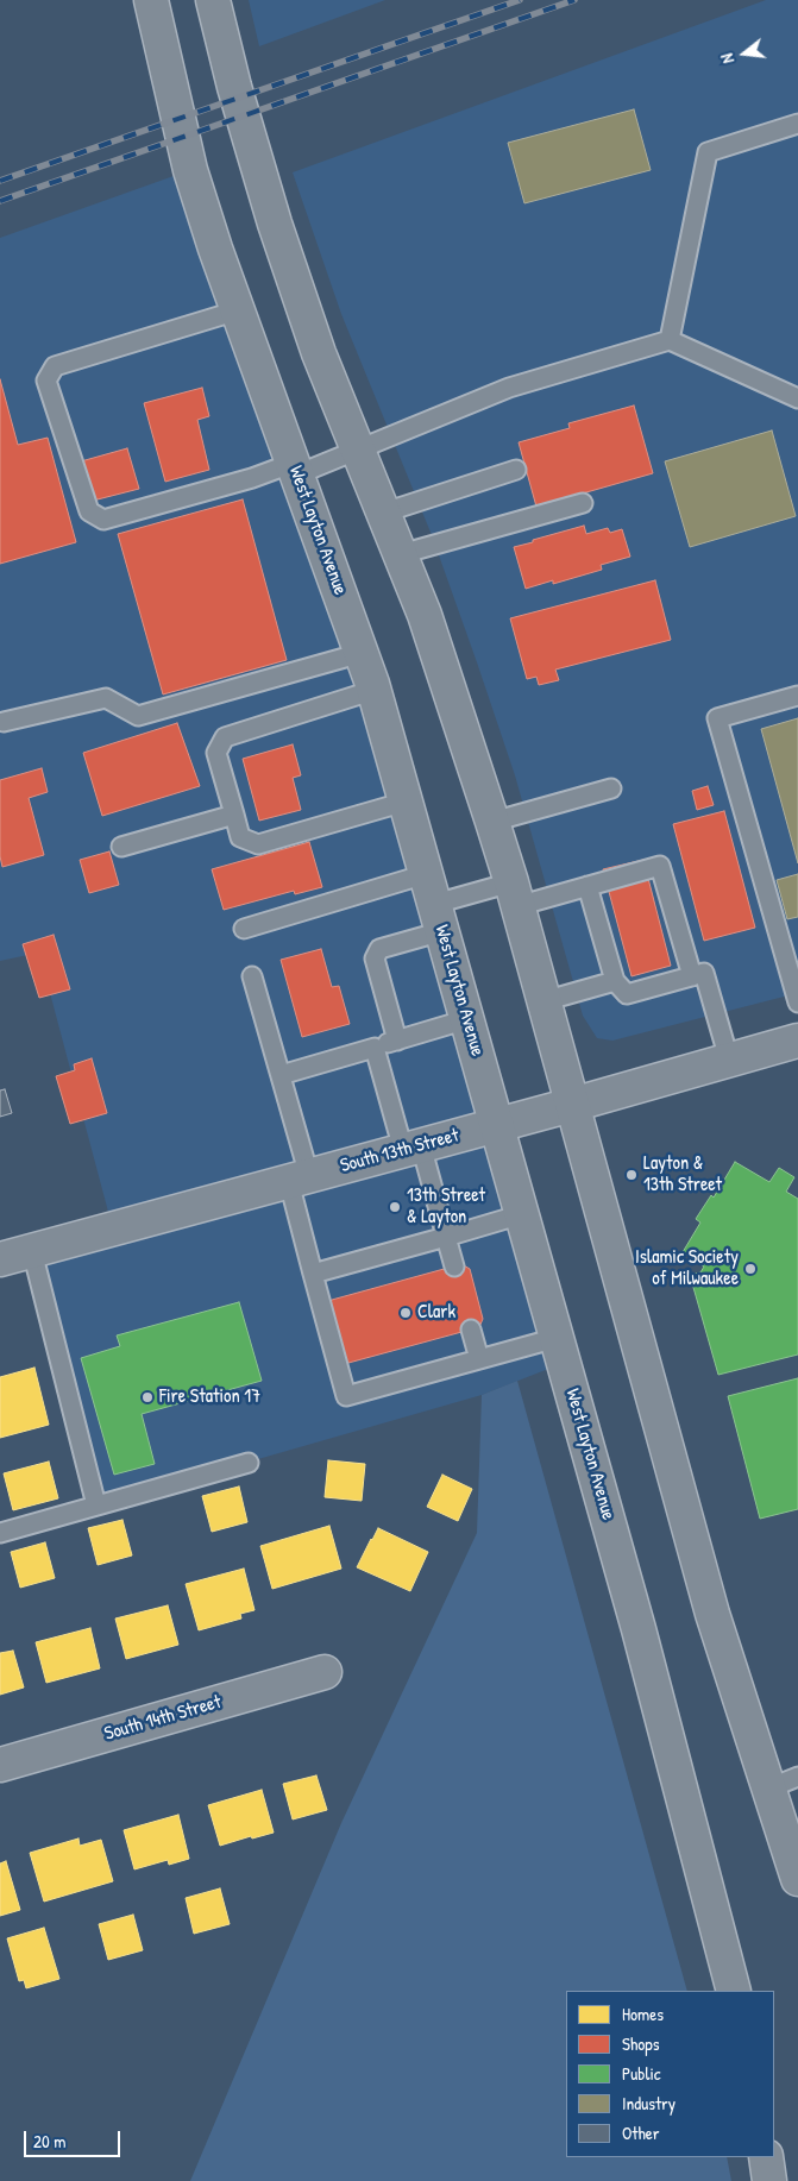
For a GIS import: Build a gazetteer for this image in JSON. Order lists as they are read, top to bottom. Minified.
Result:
{"streets":{"main road":["West Layton Avenue","South 13th Street","South 14th Street"]},"crossings":[["West Layton Avenue","South 13th Street"]],"places":["Layton & 13th Street","13th Street & Layton","Islamic Society of Milwaukee","Clark","Fire Station 17"],"legend":["Homes","Shops","Public","Industry","Other"],"scale_bar":"20 m","north":"left"}
